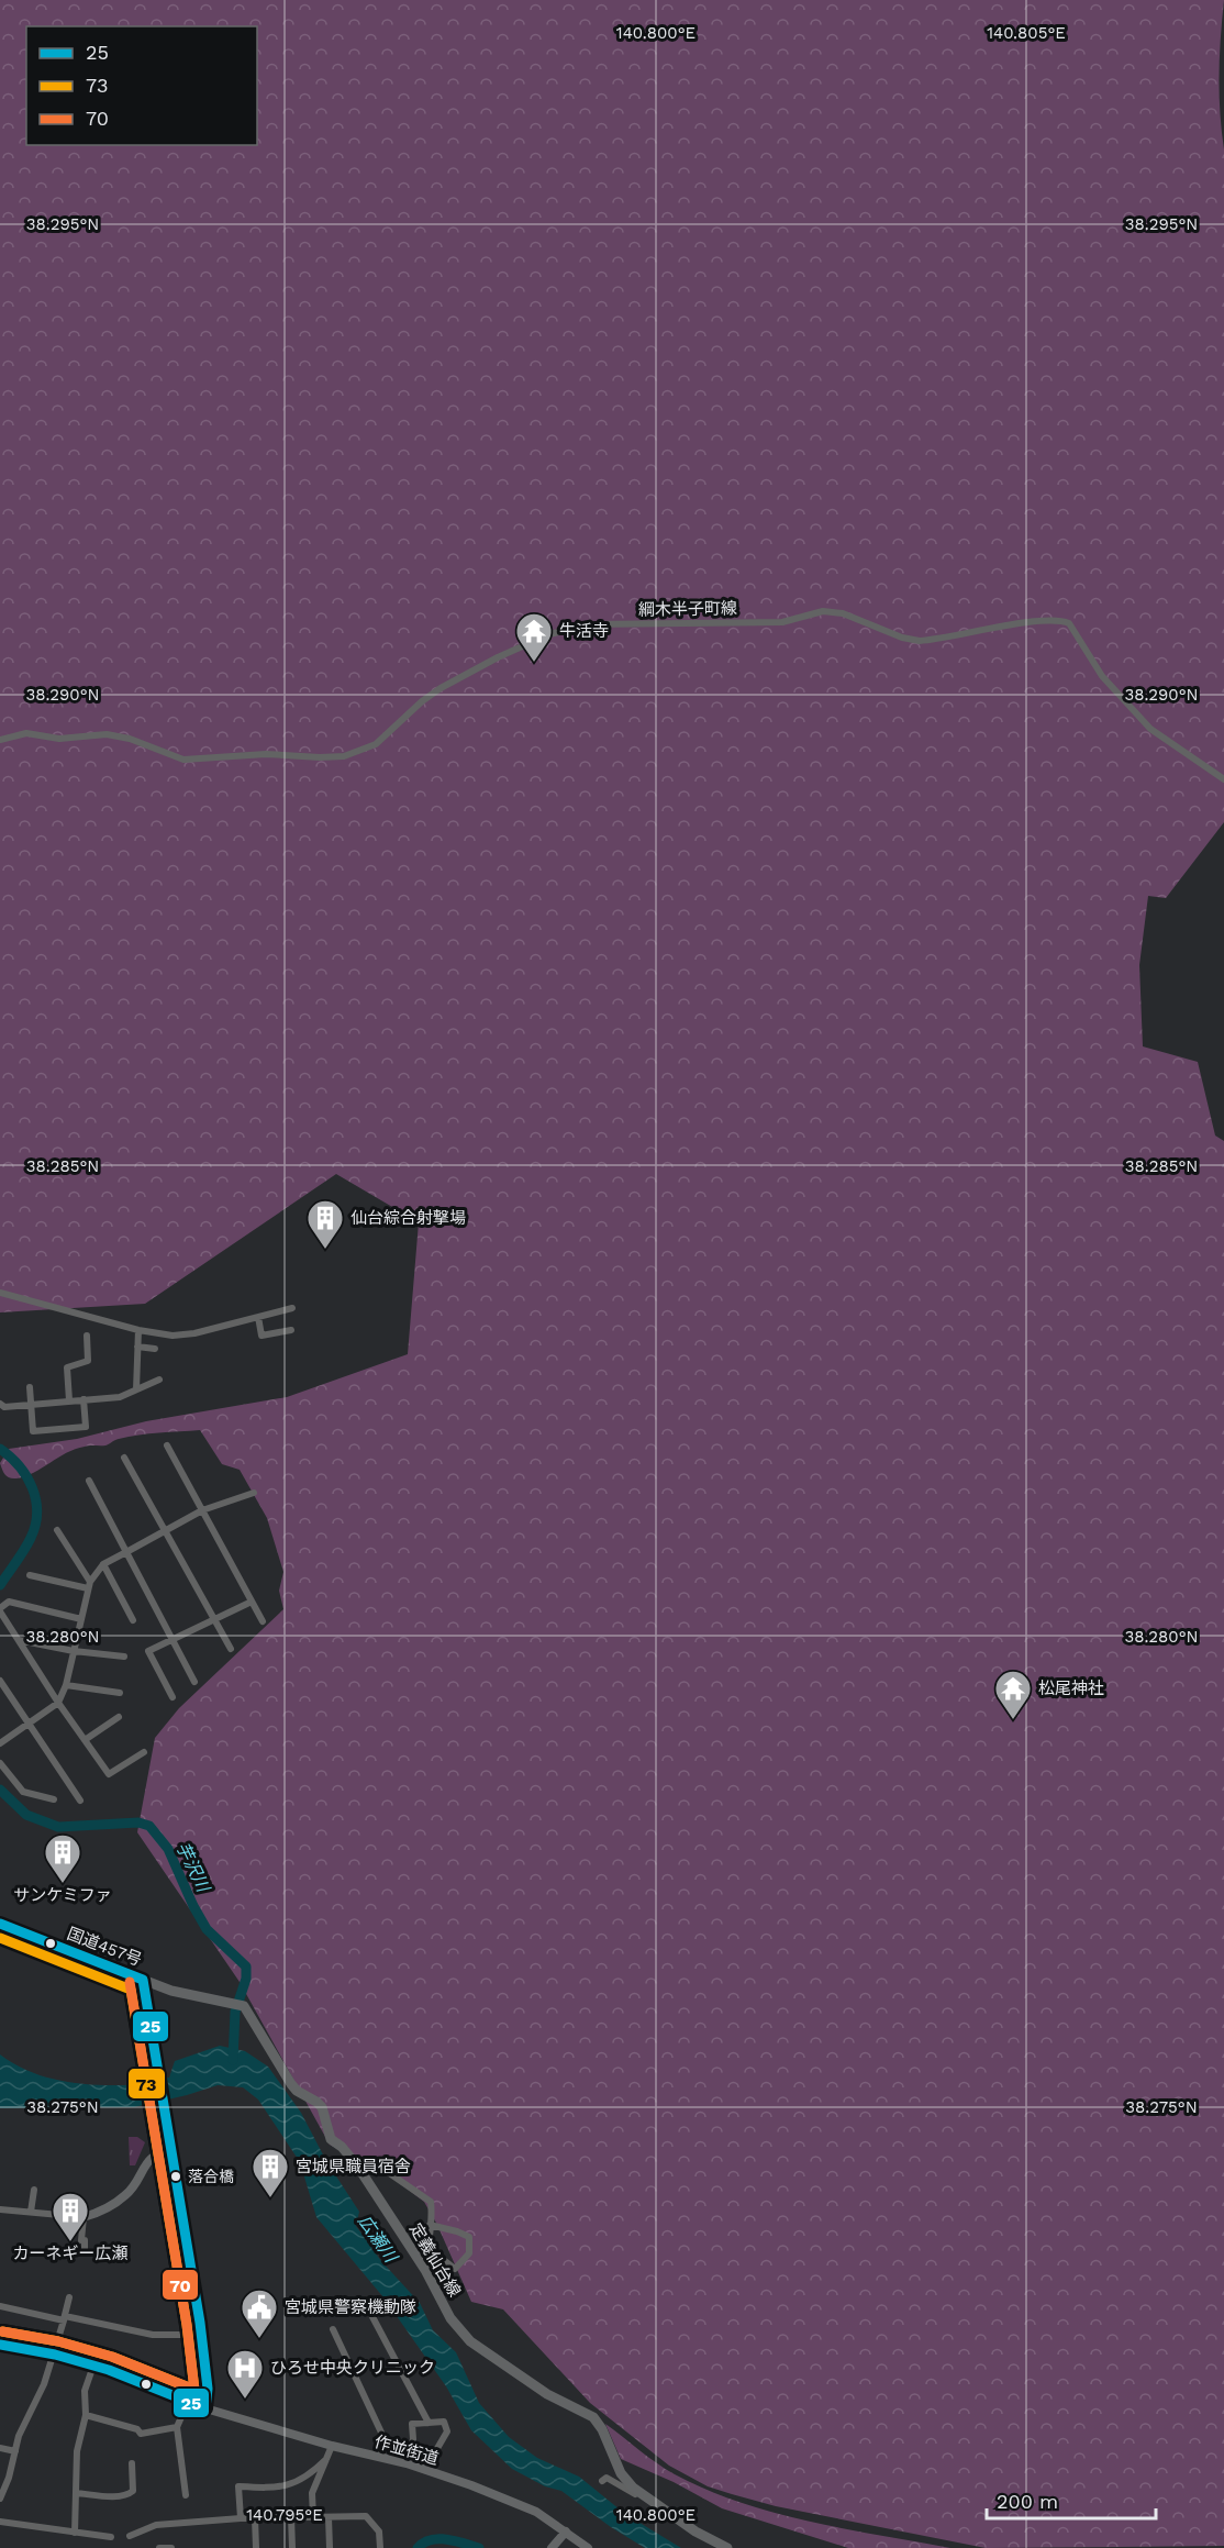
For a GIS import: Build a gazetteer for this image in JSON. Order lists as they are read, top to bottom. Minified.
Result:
{"streets":{"highway":["国道457号"],"main road":["定義仙台線"],"street":["綱木半子町線","作並街道"]},"crossings":[["国道457号","定義仙台線"],["国道457号","作並街道"]],"water":["芋沢川","広瀬川"],"places":{"temple":["牛活寺","松尾神社"],"building":["仙台綜合射撃場","サンケミファ","宮城県職員宿舎","カーネギー広瀬"],"other":["落合橋"],"public building":["宮城県警察機動隊"],"hospital":["ひろせ中央クリニック"]},"lines":["transit line 25","transit line 73","transit line 70"],"legend":["25","73","70"],"scale_bar":"200 m","coordinates":["140.800°E","140.805°E","38.295°N","38.290°N","38.285°N","38.280°N","38.275°N","140.795°E"]}
